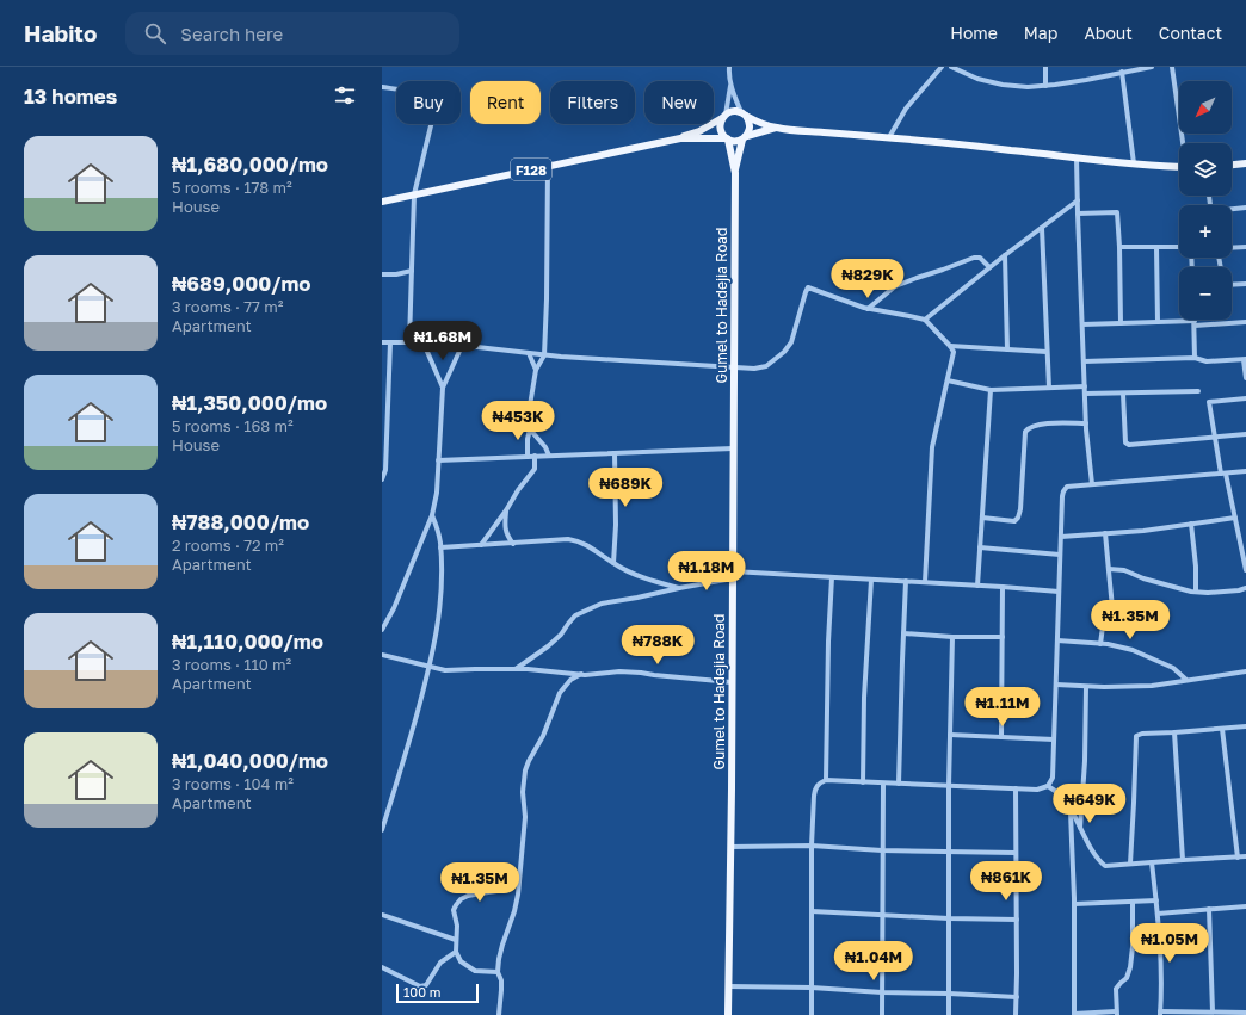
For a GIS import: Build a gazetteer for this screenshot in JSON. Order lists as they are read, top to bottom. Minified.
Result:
{"streets":{"main road":["F128","Gumel to Hadejia Road"]},"crossings":[["F128","Gumel to Hadejia Road"]],"scale_bar":"100 m","north":"bottom left","page":{"header":"Habito","search":"Search here","nav":["Home","Map","About","Contact"],"heading":"13 homes","map_buttons":["+","−"],"chip":["Buy","Rent","Filters","New"],"list":[{"name":"₦1,680,000/mo","note":"5 rooms · 178 m² · House"},{"name":"₦689,000/mo","note":"3 rooms · 77 m² · Apartment"},{"name":"₦1,350,000/mo","note":"5 rooms · 168 m² · House"},{"name":"₦788,000/mo","note":"2 rooms · 72 m² · Apartment"},{"name":"₦1,110,000/mo","note":"3 rooms · 110 m² · Apartment"},{"name":"₦1,040,000/mo","note":"3 rooms · 104 m² · Apartment"}],"price":["₦829K","₦1.68M","₦453K","₦689K","₦1.18M","₦1.35M","₦788K","₦1.11M","₦649K","₦861K","₦1.35M","₦1.05M","₦1.04M"],"scale":"100 m"}}
